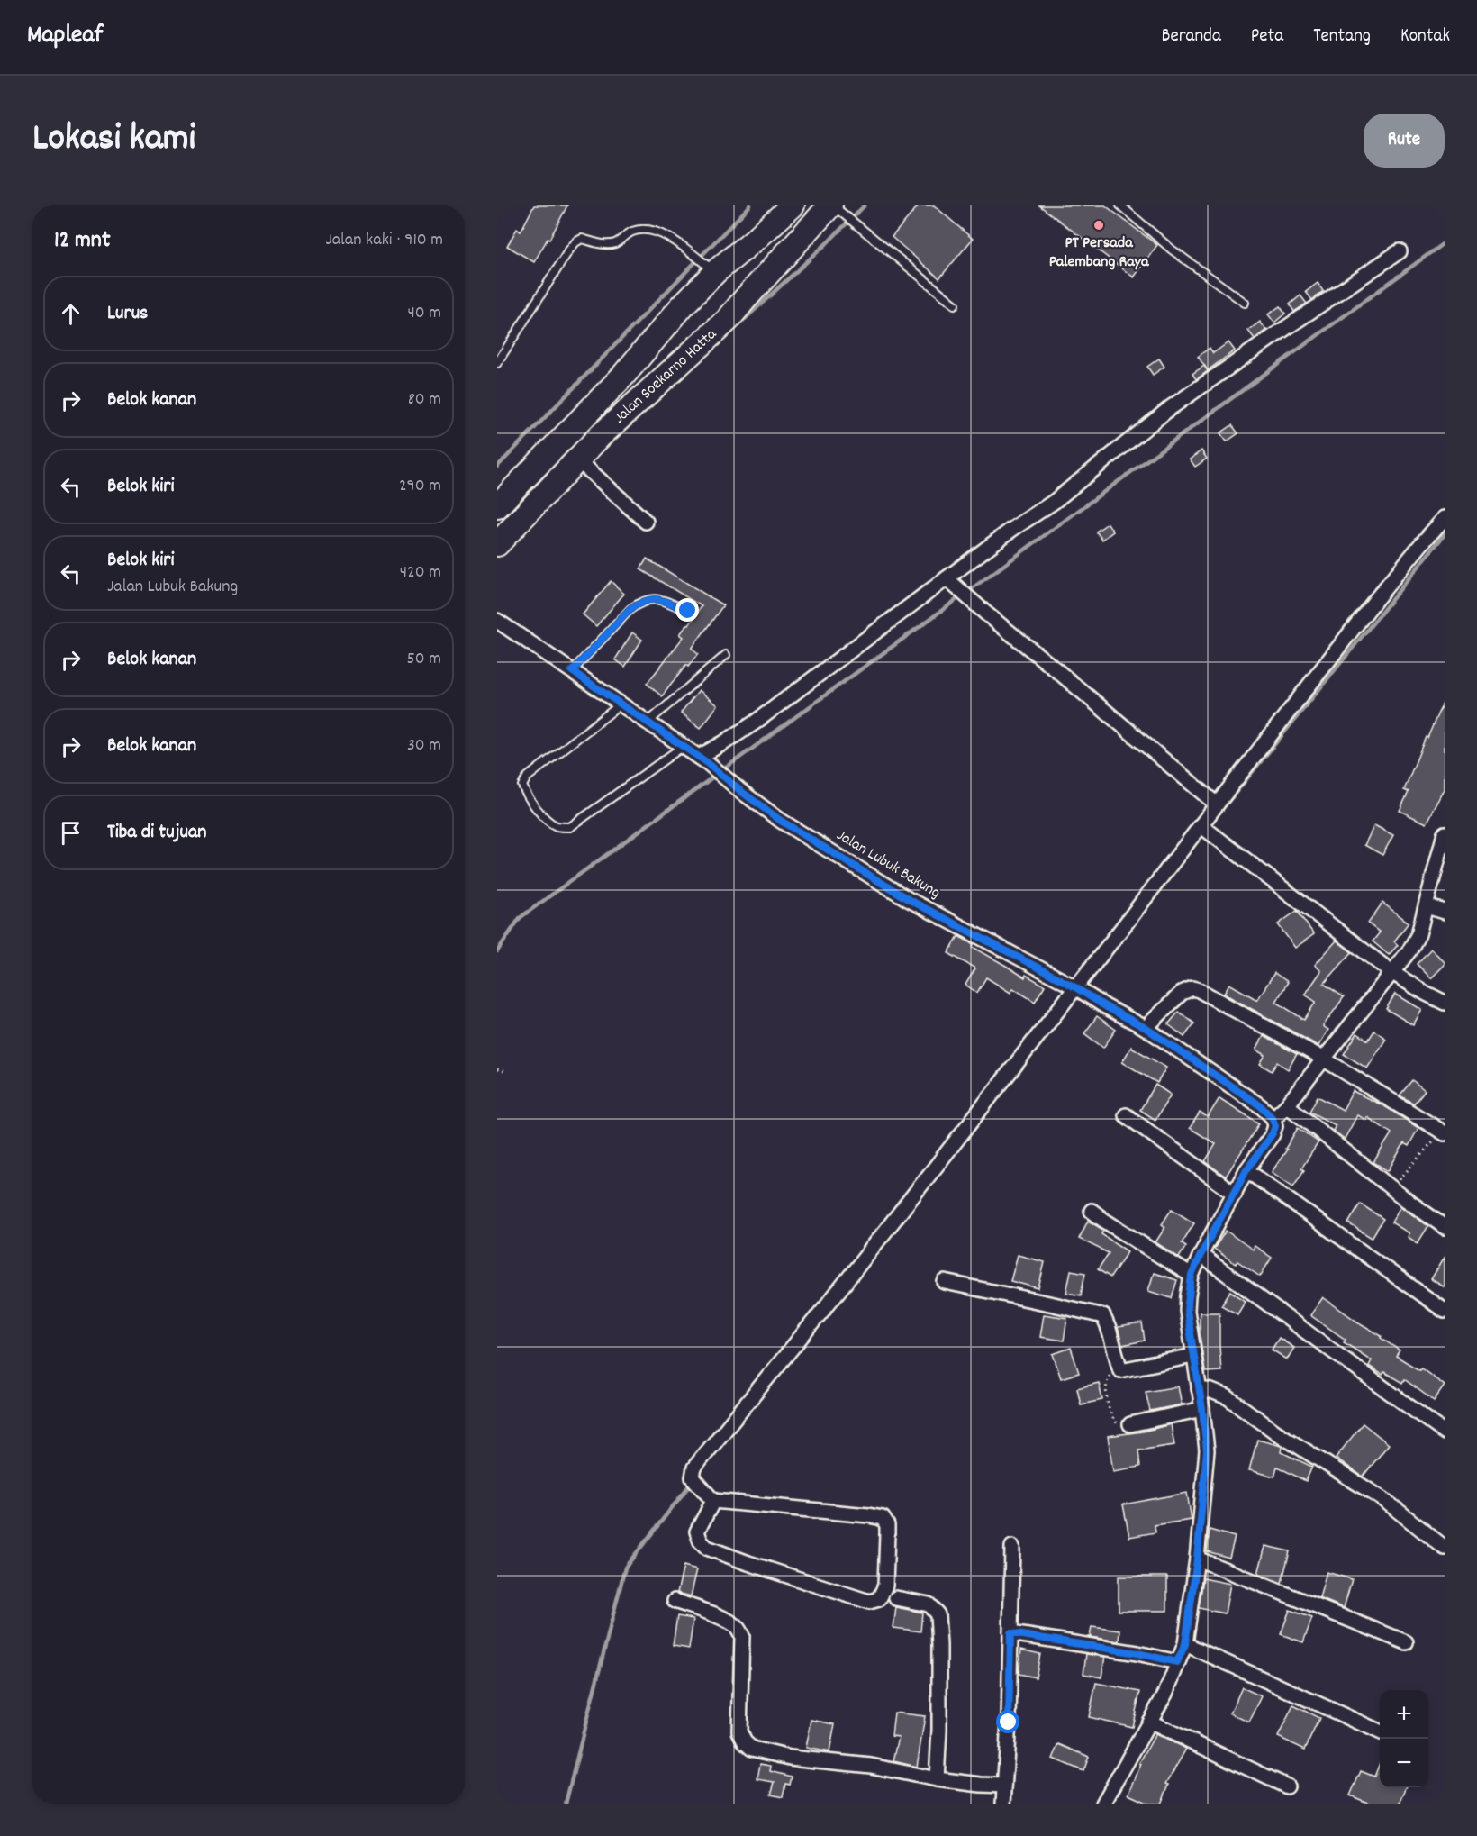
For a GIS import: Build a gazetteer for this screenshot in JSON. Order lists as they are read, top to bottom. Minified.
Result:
{"streets":{"highway":["Jalan Soekarno Hatta"],"street":["Jalan Lubuk Bakung"]},"places":["PT Persada Palembang Raya"],"page":{"header":"Mapleaf","nav":["Beranda","Peta","Tentang","Kontak"],"title":"Lokasi kami","buttons":"Rute","heading":["12 mnt","Jalan kaki · 910 m"],"list":[["Lurus","40 m"],["Belok kanan","80 m"],["Belok kiri","290 m"],["Belok kiri","Jalan Lubuk Bakung","420 m"],["Belok kanan","50 m"],["Belok kanan","30 m"],"Tiba di tujuan"],"map_buttons":["+","−"]}}
